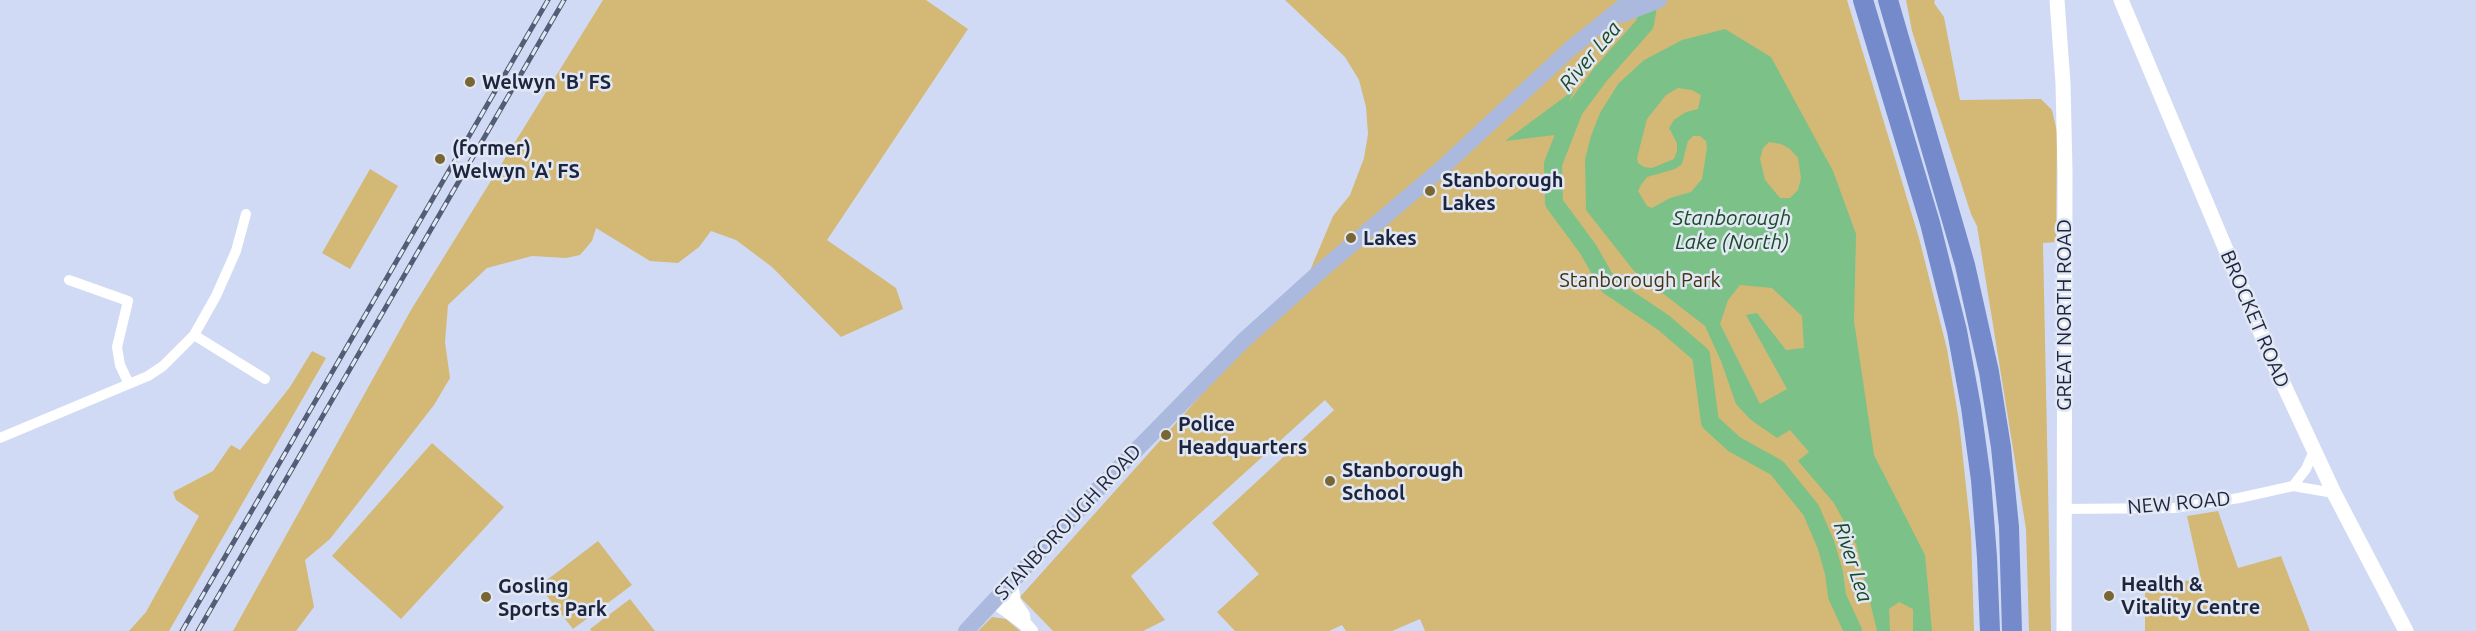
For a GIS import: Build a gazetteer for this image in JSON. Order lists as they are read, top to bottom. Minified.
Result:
{"streets":{"main road":["GREAT NORTH ROAD","BROCKET ROAD","STANBOROUGH ROAD"],"street":["NEW ROAD"]},"crossings":[["GREAT NORTH ROAD","NEW ROAD"],["BROCKET ROAD","NEW ROAD"]],"water":["River Lea","Stanborough Lake (North)"],"parks":["Stanborough Park"],"places":["Welwyn 'B' FS","(former) Welwyn 'A' FS","Stanborough Lakes","Lakes","Police Headquarters","Stanborough School","Health & Vitality Centre","Gosling Sports Park"]}
